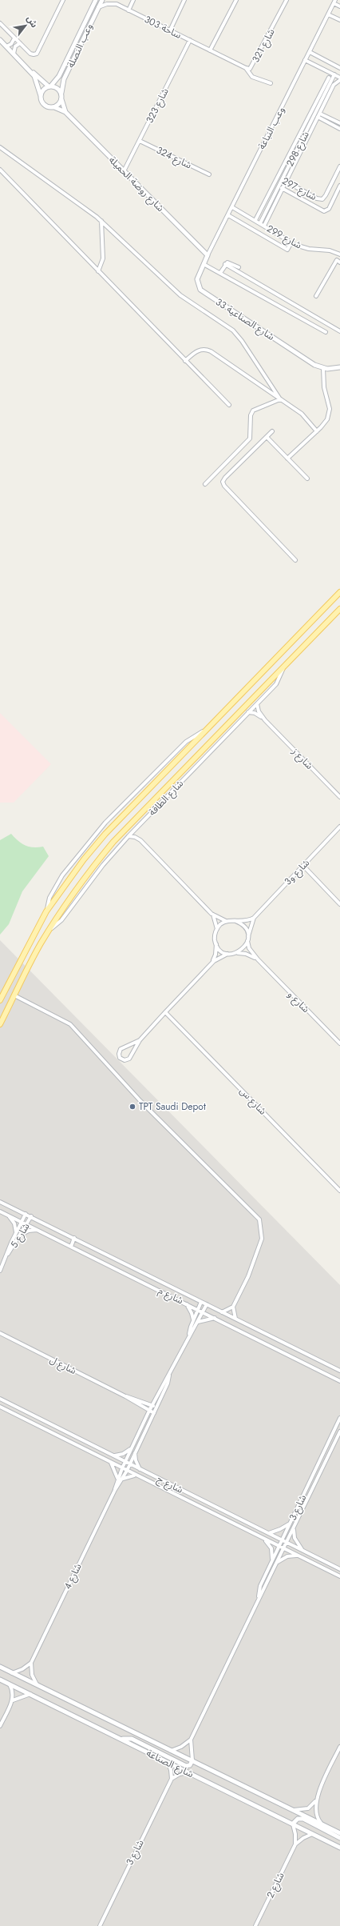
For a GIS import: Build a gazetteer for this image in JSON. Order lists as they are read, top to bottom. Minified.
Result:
{"streets":{"main road":["شارع الطاقة"],"street":["ساحة 303","وعب النصلة","شارع 321","شارع 323","وعب النباعة","شارع 298","شارع 324","شارع روضة الحميلة","شارع 297","شارع 299","شارع الصناعية 33","شارع ز","شارع و3","شارع و","شارع س","شارع 5","شارع م","شارع ل","شارع ج","شارع 3","شارع 4","شارع الصناعة","شارع 2"]},"crossings":[["ساحة 303","شارع 321"],["ساحة 303","شارع 323"],["وعب النصلة","شارع روضة الحميلة"],["شارع 323","شارع 324"],["شارع 323","شارع روضة الحميلة"],["وعب النباعة","شارع روضة الحميلة"],["وعب النباعة","شارع 299"],["وعب النباعة","شارع الصناعية 33"],["شارع 298","شارع 297"],["شارع 298","شارع 299"],["شارع روضة الحميلة","شارع الصناعية 33"],["شارع ز","شارع الطاقة"],["شارع و3","شارع و"],["شارع 5","شارع م"],["شارع م","شارع 4"],["شارع ل","شارع 4"],["شارع ج","شارع 3"],["شارع ج","شارع 4"],["شارع 3","شارع الصناعة"],["شارع الصناعة","شارع 2"]],"places":["TPT Saudi Depot"],"north":"top right"}
